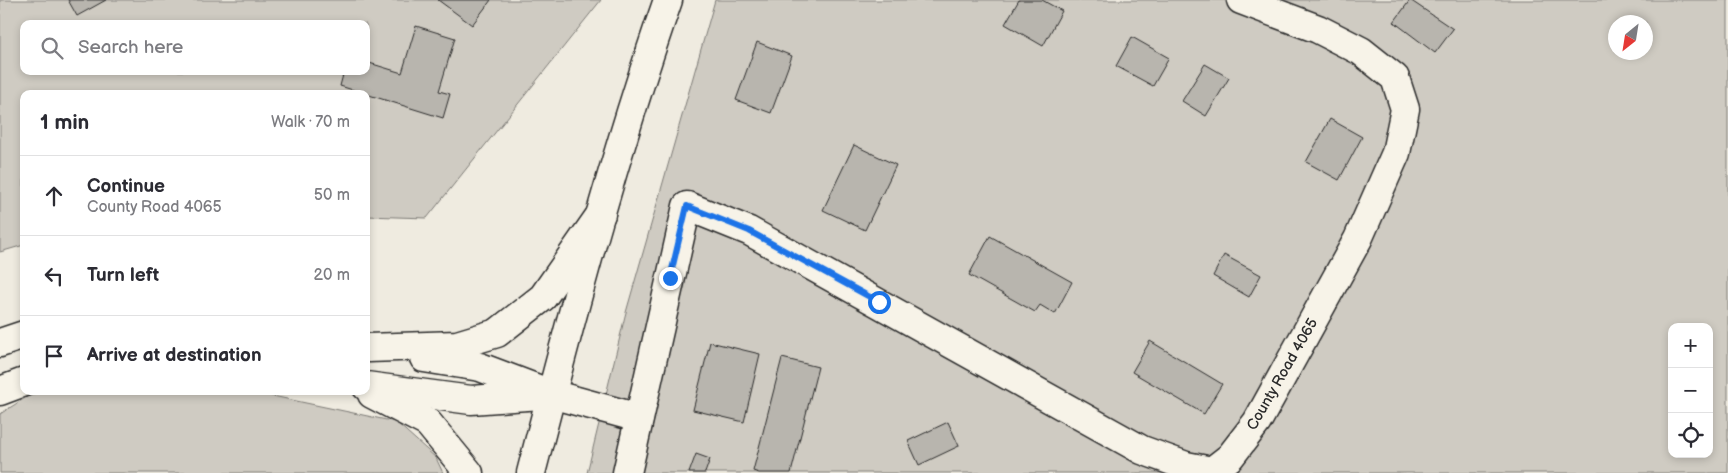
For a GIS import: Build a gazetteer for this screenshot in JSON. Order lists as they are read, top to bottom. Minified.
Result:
{"streets":{"main road":["County Road 4065"]},"north":"bottom left","page":{"search":"Search here","heading":["1 min","Walk · 70 m"],"list":[["Continue","County Road 4065","50 m"],["Turn left","20 m"],"Arrive at destination"],"map_buttons":["+","−"]}}
